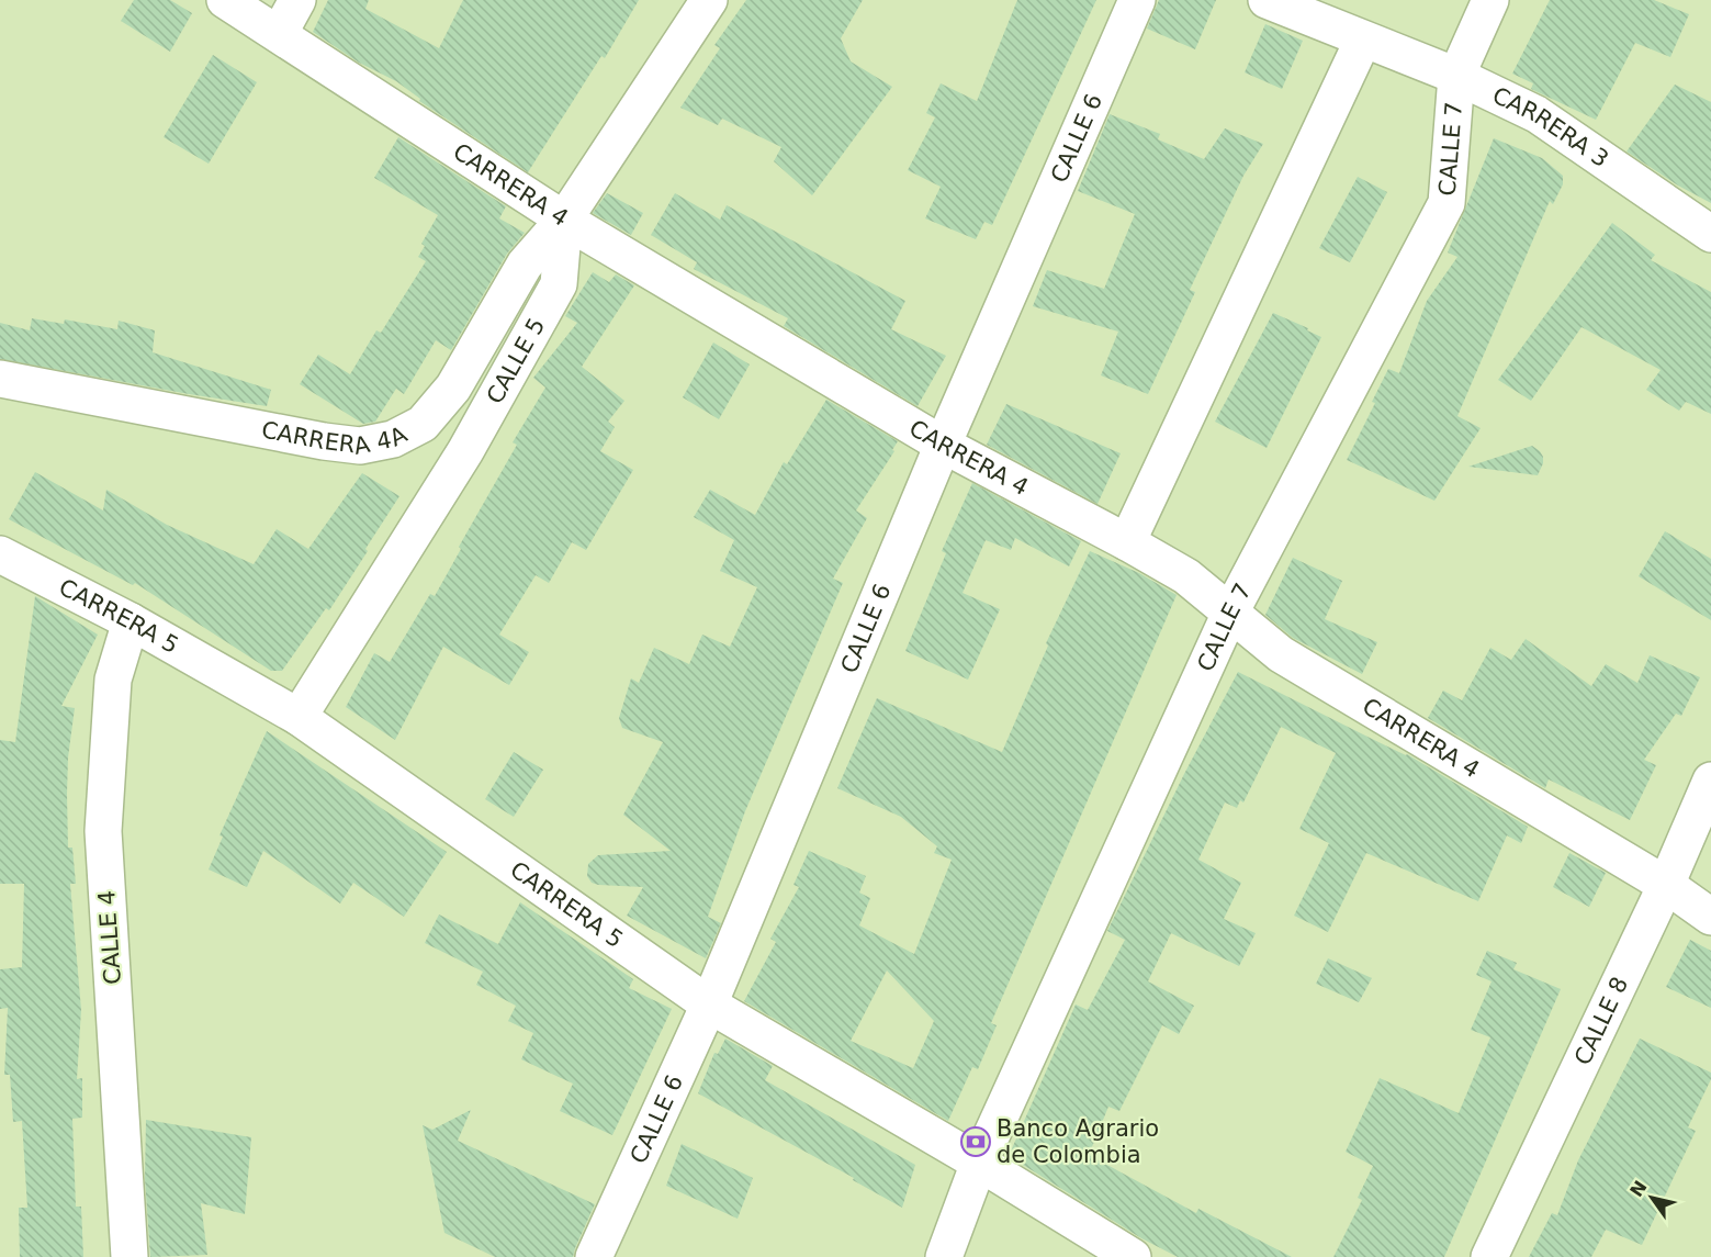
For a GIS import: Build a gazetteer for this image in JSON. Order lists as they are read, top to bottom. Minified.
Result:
{"streets":{"street":["CARRERA 3","CALLE 6","CALLE 7","CARRERA 4","CALLE 5","CARRERA 4A","CARRERA 5","CALLE 4","CALLE 8"]},"crossings":[["CARRERA 3","CALLE 7"],["CALLE 6","CARRERA 4"],["CALLE 6","CARRERA 5"],["CALLE 7","CARRERA 4"],["CALLE 7","CARRERA 5"],["CARRERA 4","CALLE 5"],["CARRERA 4","CARRERA 4A"],["CARRERA 4","CALLE 8"],["CALLE 5","CARRERA 4A"],["CALLE 5","CARRERA 5"],["CARRERA 5","CALLE 4"]],"places":{"bank":["Banco Agrario de Colombia"]},"north":"top left"}
